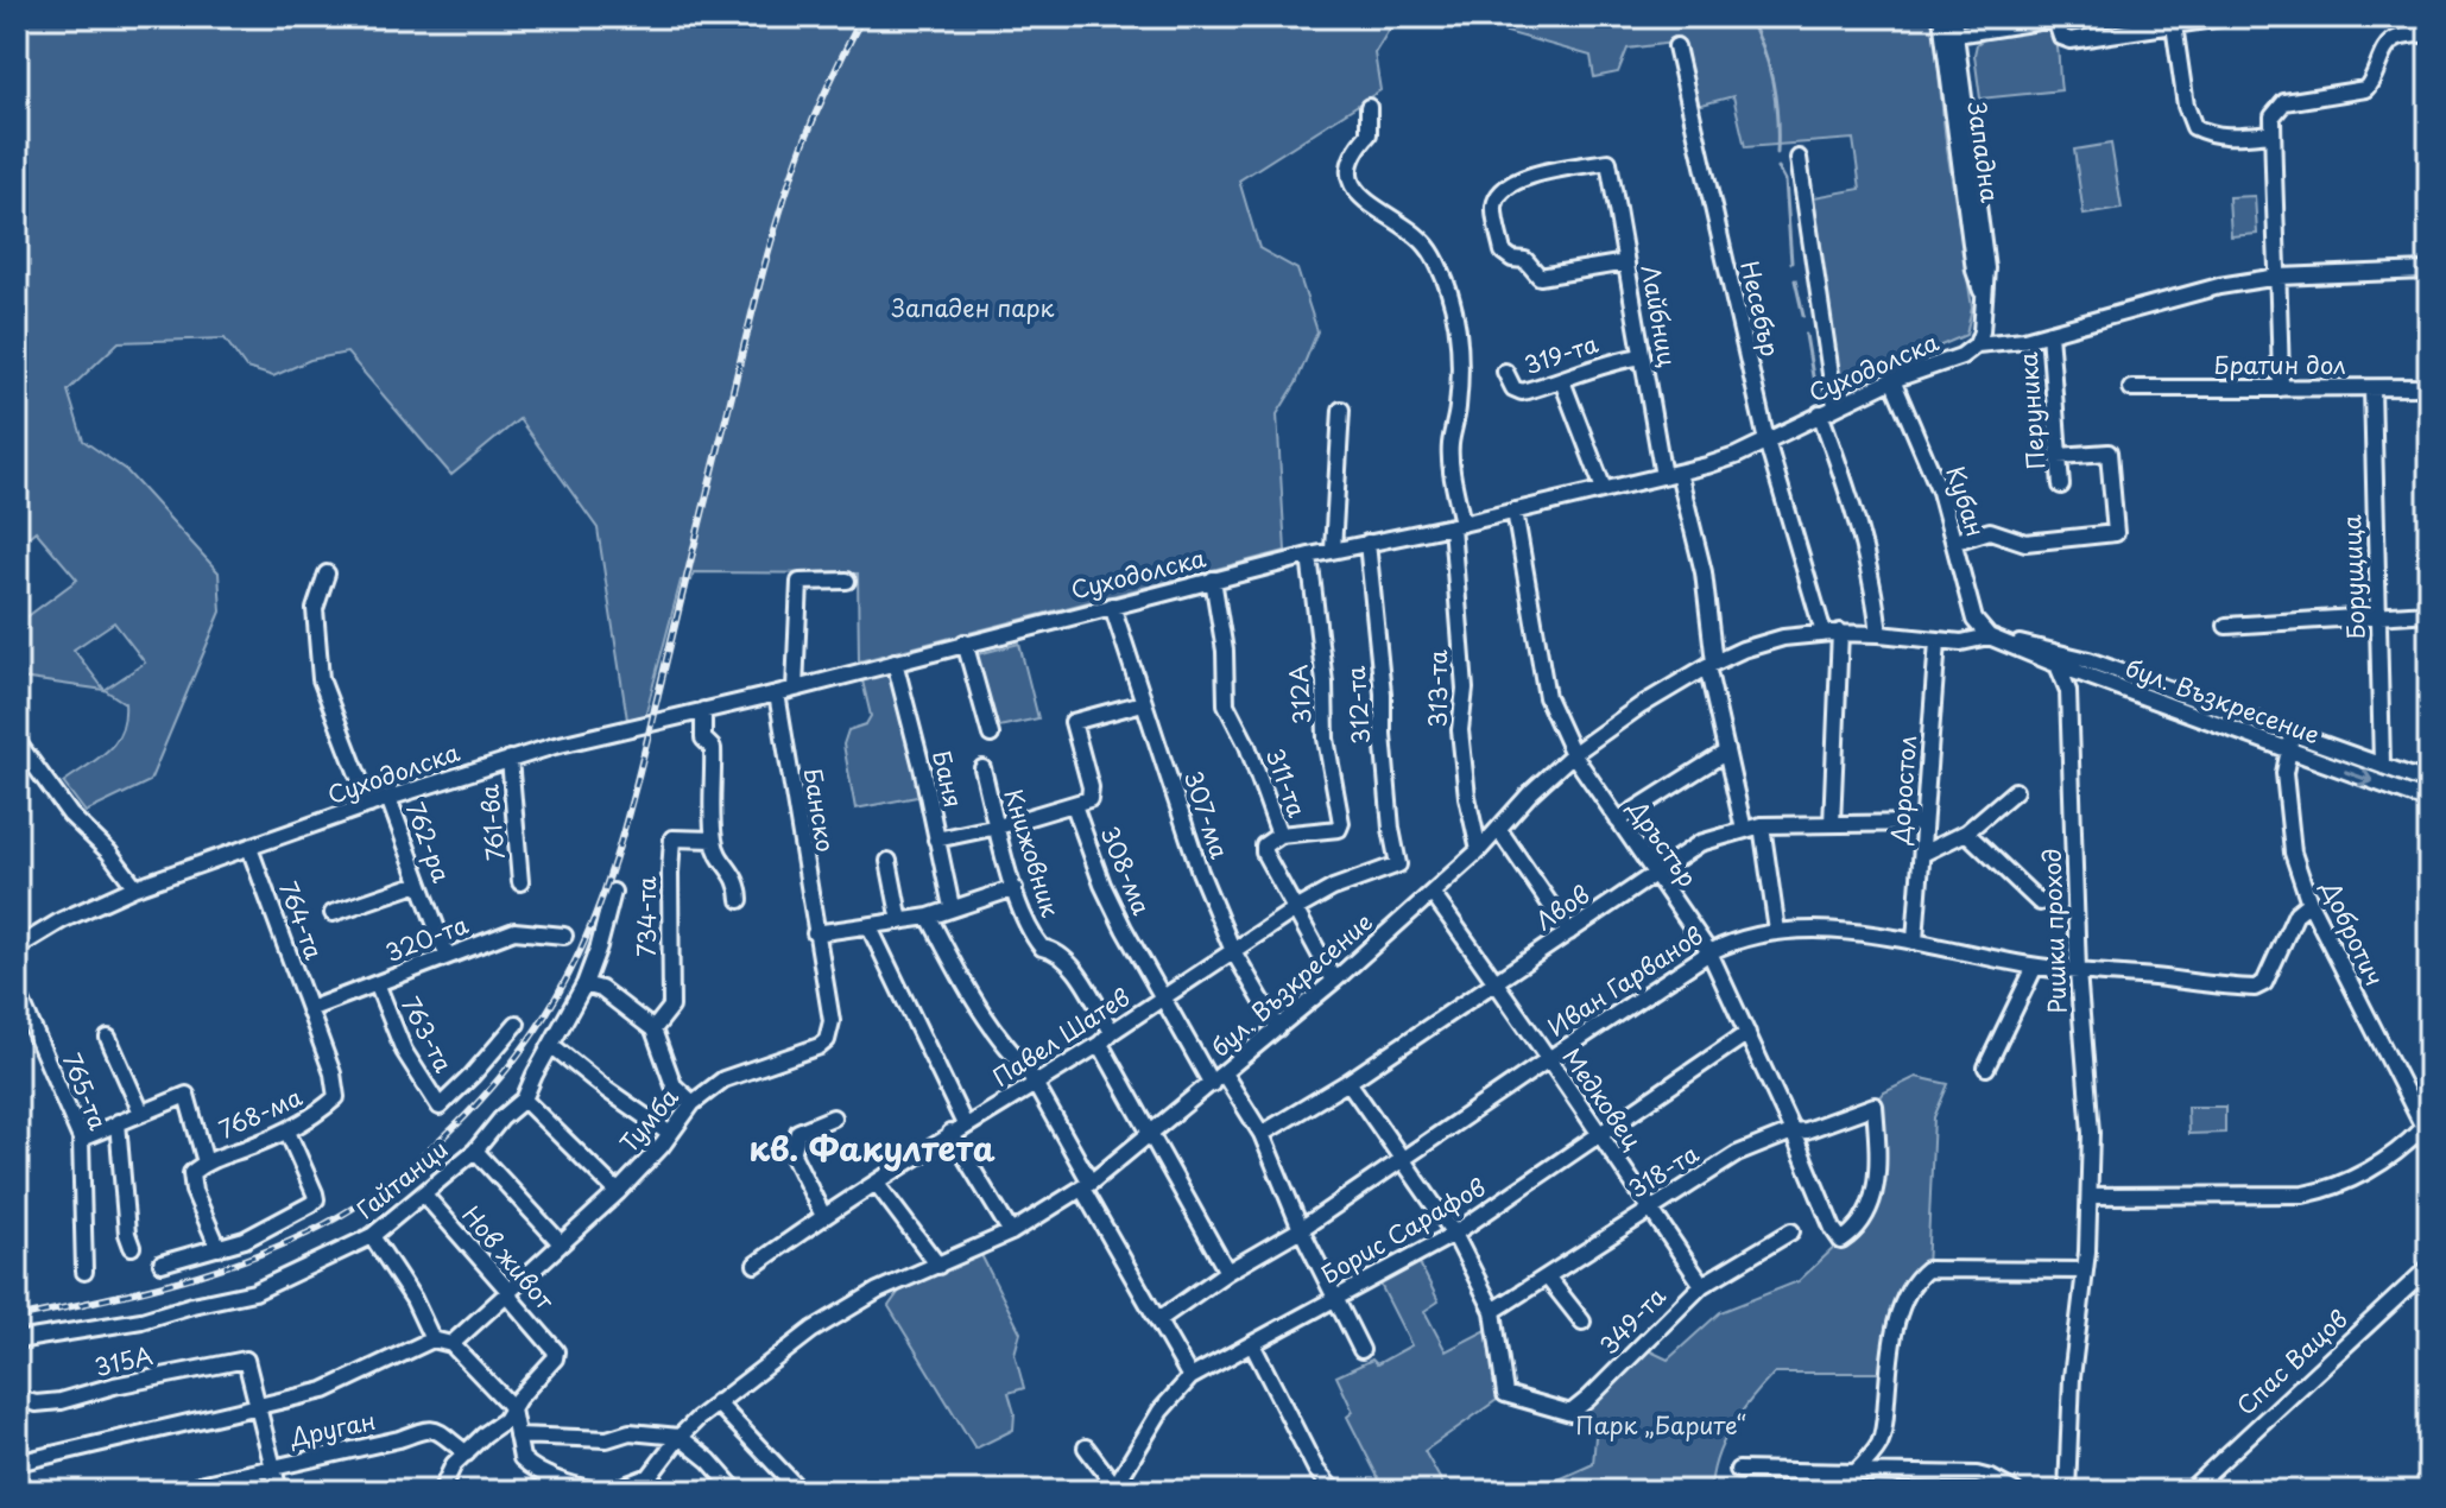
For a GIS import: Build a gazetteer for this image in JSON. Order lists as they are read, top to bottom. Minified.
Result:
{"streets":{"street":["Западна","Несебър","Лайбниц","319-та","Братин дол","Суходолска","Перуника","Кубан","Борущица","313-та","312А","бул. Възкресение","312-та","Баня","311-та","Доростол","Банско","307-ма","761-ва","762-ра","Дръстър","Книжовник","308-ма","Лвов","734-та","764-та","Ришки проход","Добротич","320-та","Иван Гарванов","763-та","Павел Шатев","765-та","Медковец","768-ма","Тумба","318-та","Гайтанци","Борис Сарафов","Нов живот","349-та","315А","Спас Вацов","Друган"]},"crossings":[["Западна","Суходолска"],["Несебър","Суходолска"],["Несебър","бул. Възкресение"],["Несебър","Лвов"],["Лайбниц","319-та"],["Лайбниц","Суходолска"],["Братин дол","Борущица"],["Суходолска","Перуника"],["Суходолска","Кубан"],["Суходолска","313-та"],["Суходолска","312А"],["Суходолска","312-та"],["Суходолска","Баня"],["Суходолска","311-та"],["Суходолска","Банско"],["Суходолска","307-ма"],["Суходолска","761-ва"],["Суходолска","762-ра"],["Суходолска","Дръстър"],["Суходолска","764-та"],["Кубан","бул. Възкресение"],["Борущица","бул. Възкресение"],["313-та","бул. Възкресение"],["312А","311-та"],["бул. Възкресение","311-та"],["бул. Възкресение","Доростол"],["бул. Възкресение","307-ма"],["бул. Възкресение","Дръстър"],["бул. Възкресение","Книжовник"],["бул. Възкресение","308-ма"],["бул. Възкресение","Ришки проход"],["бул. Възкресение","Добротич"],["бул. Възкресение","Медковец"],["312-та","Павел Шатев"],["311-та","Павел Шатев"],["Доростол","Лвов"],["Доростол","Иван Гарванов"],["Банско","Тумба"],["307-ма","308-ма"],["307-ма","Павел Шатев"],["762-ра","320-та"],["Дръстър","Лвов"],["Дръстър","Иван Гарванов"],["Дръстър","318-та"],["Дръстър","Борис Сарафов"],["Книжовник","Иван Гарванов"],["Книжовник","Павел Шатев"],["308-ма","Лвов"],["308-ма","Иван Гарванов"],["308-ма","Павел Шатев"],["308-ма","Борис Сарафов"],["Лвов","Медковец"],["764-та","320-та"],["764-та","768-ма"],["Ришки проход","Иван Гарванов"],["Добротич","Иван Гарванов"],["320-та","763-та"],["320-та","768-ма"],["Иван Гарванов","Медковец"],["Медковец","318-та"],["Медковец","Борис Сарафов"],["Медковец","349-та"],["Тумба","Нов живот"],["318-та","349-та"],["Гайтанци","Нов живот"]],"districts":["кв. Факултета"],"parks":["Западен парк","Парк „Барите“"]}
